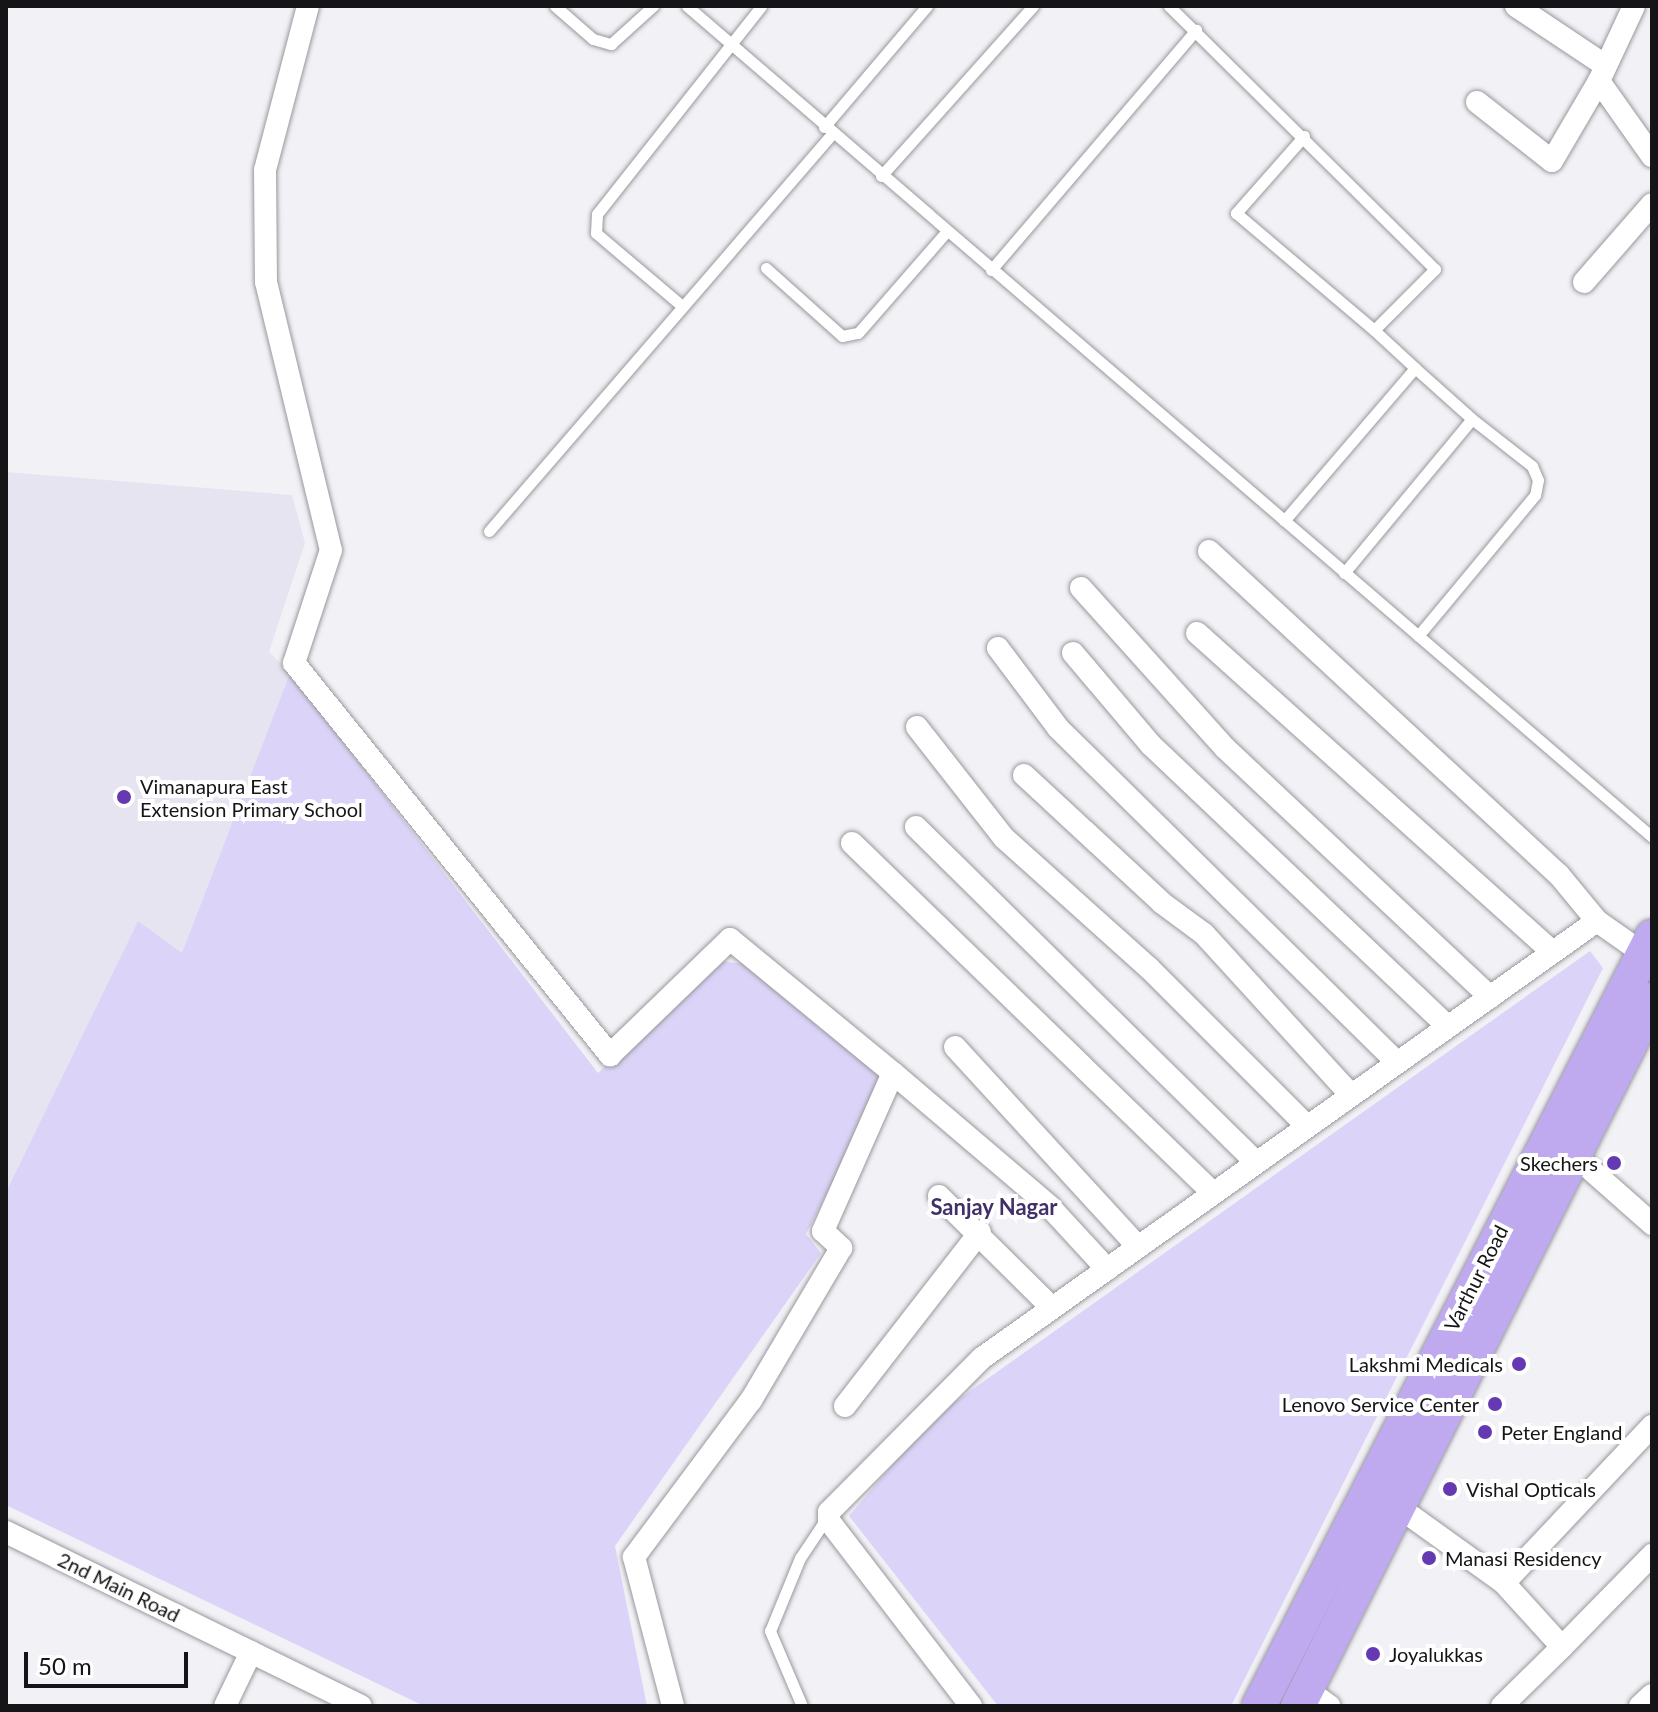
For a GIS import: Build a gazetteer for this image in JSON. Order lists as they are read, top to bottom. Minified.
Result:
{"streets":{"main road":["Varthur Road"],"street":["2nd Main Road"]},"districts":["Sanjay Nagar"],"places":["Vimanapura East Extension Primary School","Skechers","Lakshmi Medicals","Lenovo Service Center","Peter England","Vishal Opticals","Manasi Residency","Joyalukkas"],"scale_bar":"50 m"}
